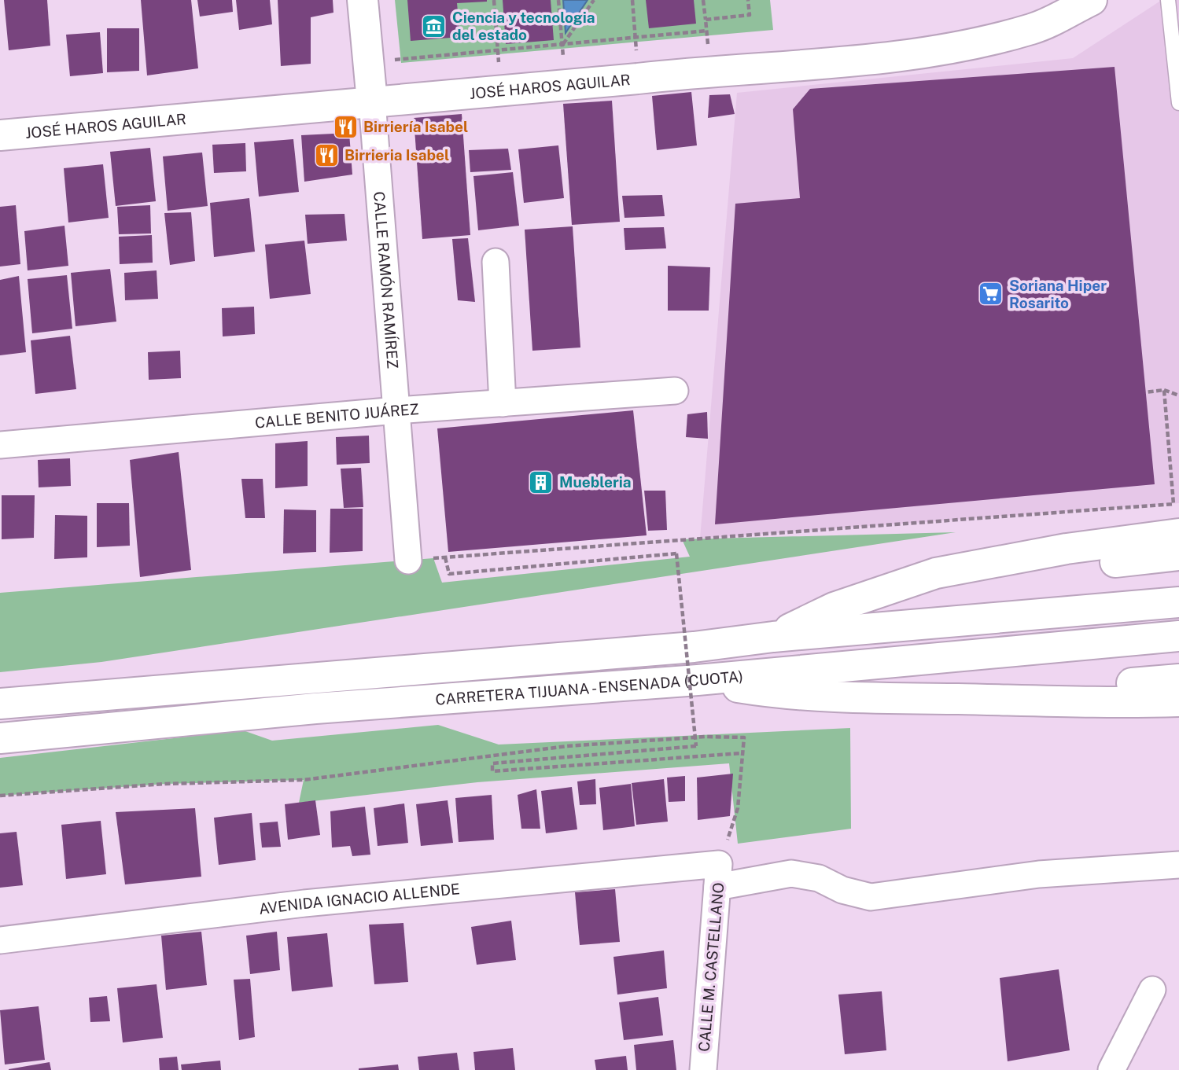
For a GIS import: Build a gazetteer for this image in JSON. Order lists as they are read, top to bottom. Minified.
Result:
{"streets":{"main road":["JOSÉ HAROS AGUILAR","CALLE RAMÓN RAMÍREZ","CARRETERA TIJUANA - ENSENADA (CUOTA)"],"street":["CALLE BENITO JUÁREZ","AVENIDA IGNACIO ALLENDE","CALLE M. CASTELLANO"]},"crossings":[["JOSÉ HAROS AGUILAR","CALLE RAMÓN RAMÍREZ"],["CALLE RAMÓN RAMÍREZ","CALLE BENITO JUÁREZ"],["AVENIDA IGNACIO ALLENDE","CALLE M. CASTELLANO"]],"places":{"museum":["Ciencia y tecnologia del estado"],"restaurant":["Birriería Isabel","Birrieria Isabel"],"supermarket":["Soriana Hiper Rosarito"],"building":["Muebleria"]}}
